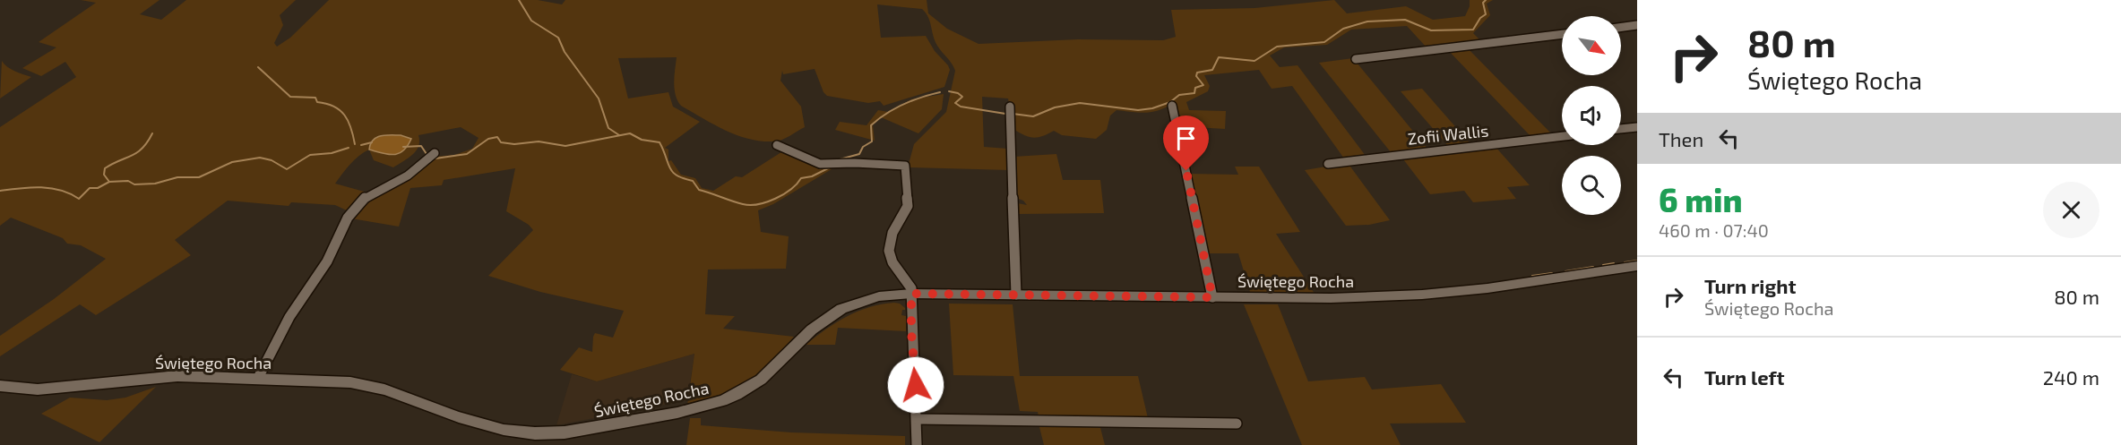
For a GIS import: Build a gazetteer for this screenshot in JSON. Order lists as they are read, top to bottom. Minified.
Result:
{"streets":{"street":["Zofii Wallis","Świętego Rocha"]},"north":"bottom right","page":{"turn":["80 m","Świętego Rocha"],"then":"Then","heading":["6 min","460 m · 07:40"],"list":[{"name":"Turn right","note":"Świętego Rocha","value":"80 m"},{"name":"Turn left","value":"240 m"}]}}
